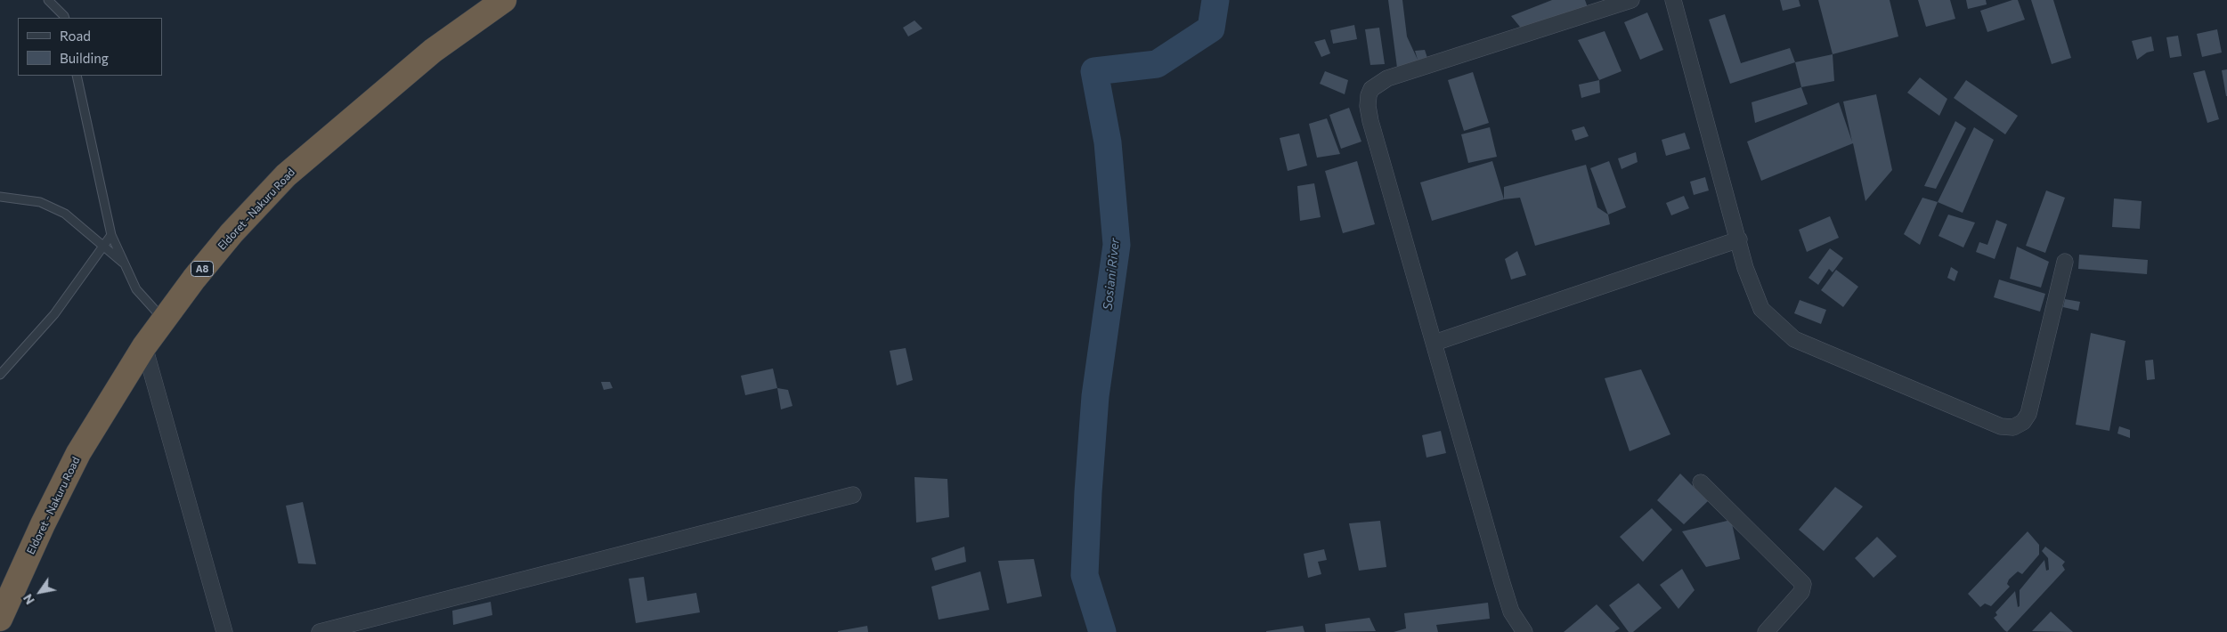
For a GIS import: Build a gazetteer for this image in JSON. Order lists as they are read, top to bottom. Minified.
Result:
{"streets":{"highway":["Eldoret - Nakuru Road","A8"]},"water":["Sosiani River"],"legend":["Road","Building"],"north":"bottom left"}
